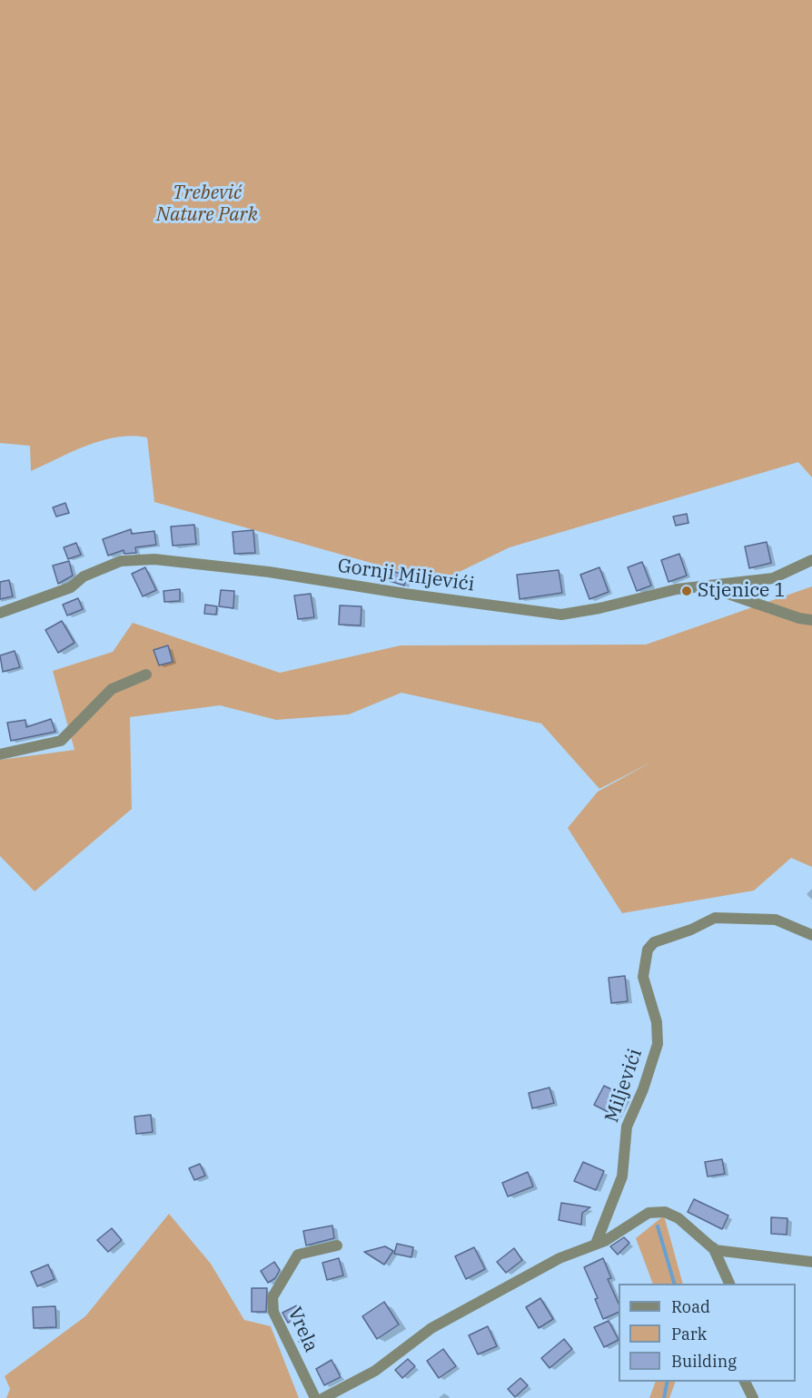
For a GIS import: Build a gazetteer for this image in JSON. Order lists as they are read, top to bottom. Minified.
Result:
{"streets":{"street":["Gornji Miljevići","Miljevići","Vrela"]},"parks":["Trebević Nature Park"],"places":["Stjenice 1"],"legend":["Road","Park","Building"]}
